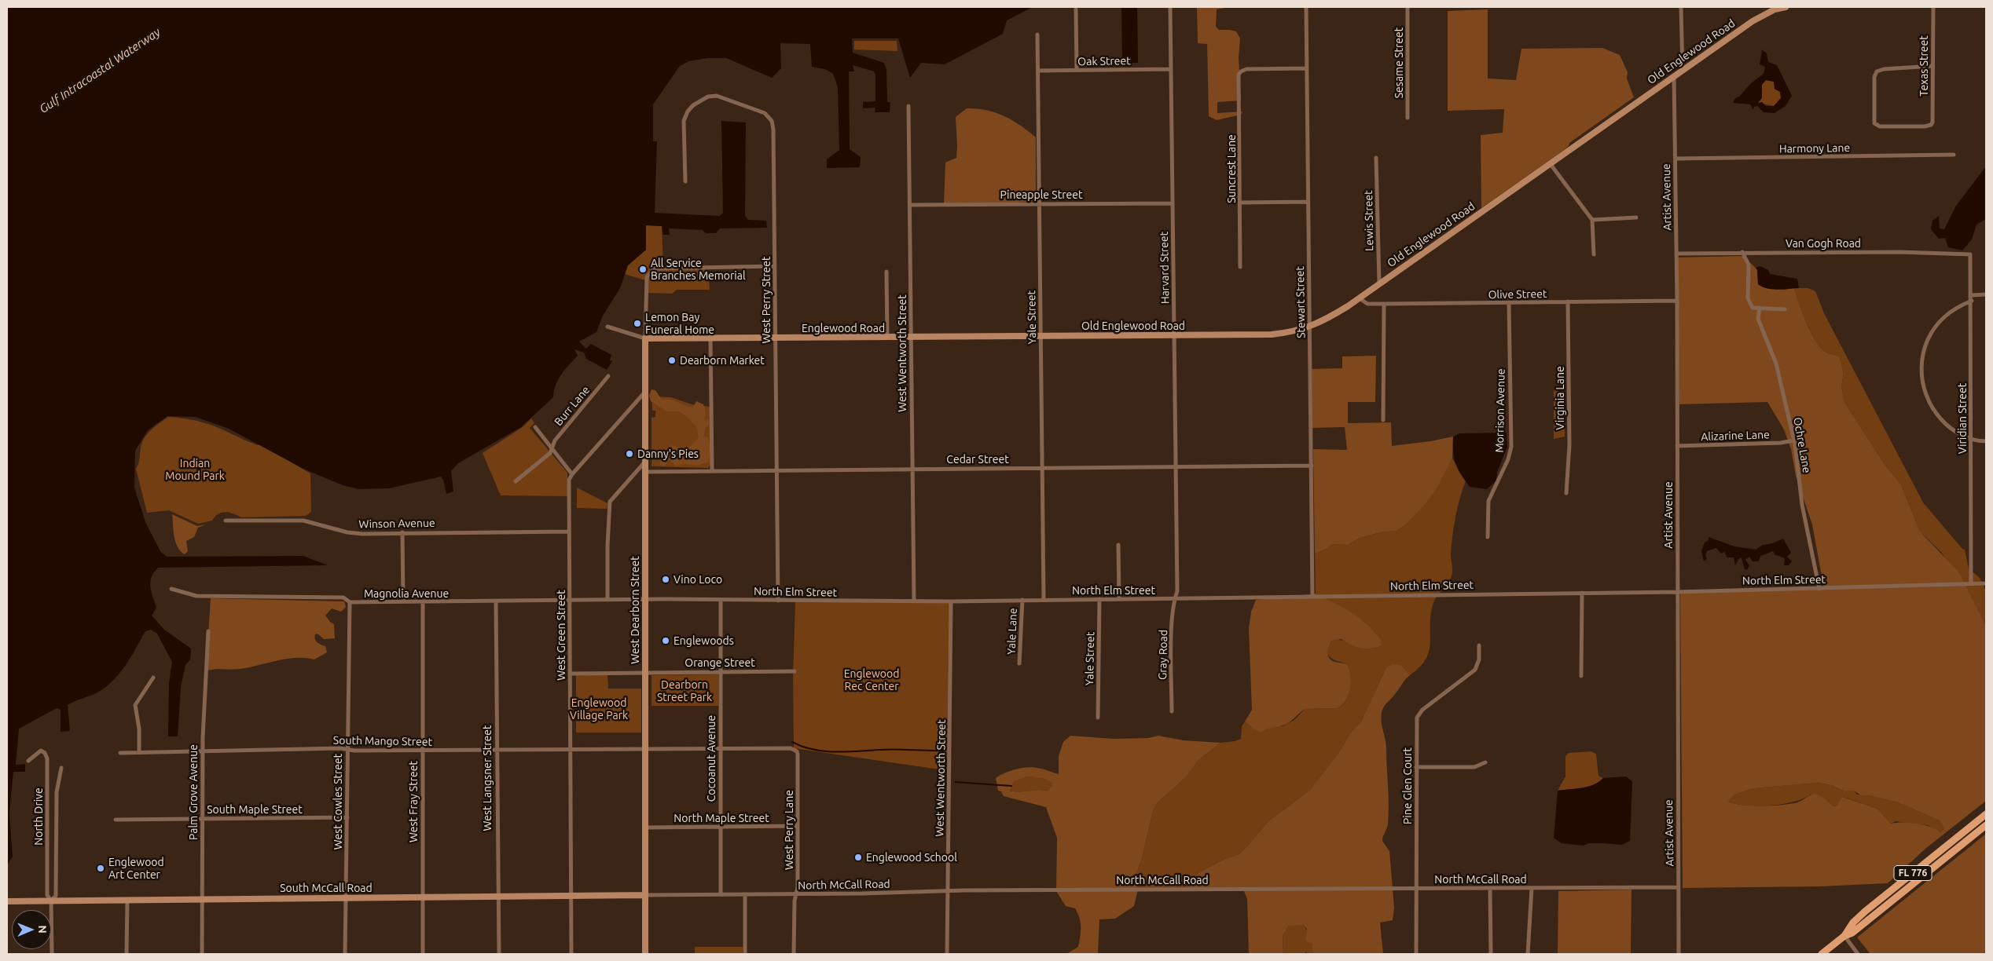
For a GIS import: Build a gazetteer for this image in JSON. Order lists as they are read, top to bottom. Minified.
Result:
{"streets":{"main road":["FL 776"],"street":["Old Englewood Road","Oak Street","Sesame Street","Texas Street","Harmony Lane","Suncrest Lane","Pineapple Street","Artist Avenue","Lewis Street","Van Gogh Road","Harvard Street","Olive Street","West Perry Street","Stewart Street","Yale Street","Englewood Road","West Wentworth Street","Virginia Lane","Burr Lane","Morrison Avenue","Viridian Street","Alizarine Lane","Ochre Lane","Cedar Street","Winson Avenue","North Elm Street","Magnolia Avenue","West Dearborn Street","Yale Lane","West Green Street","Gray Road","Orange Street","South Mango Street","Cocoanut Avenue","West Langsner Street","Pine Glen Court","Palm Grove Avenue","West Cowles Street","West Fray Street","South Maple Street","North Drive","North Maple Street","West Perry Lane","North McCall Road","South McCall Road"]},"crossings":[["Old Englewood Road","Artist Avenue"],["Old Englewood Road","Lewis Street"],["Old Englewood Road","Harvard Street"],["Old Englewood Road","Olive Street"],["Old Englewood Road","Stewart Street"],["Old Englewood Road","Yale Street"],["Old Englewood Road","Englewood Road"],["Oak Street","Harvard Street"],["Oak Street","Yale Street"],["Harmony Lane","Artist Avenue"],["Suncrest Lane","Stewart Street"],["Pineapple Street","Harvard Street"],["Pineapple Street","Yale Street"],["Pineapple Street","West Wentworth Street"],["Artist Avenue","Van Gogh Road"],["Artist Avenue","Olive Street"],["Artist Avenue","Alizarine Lane"],["Artist Avenue","North Elm Street"],["Artist Avenue","North McCall Road"],["Van Gogh Road","Viridian Street"],["Harvard Street","Cedar Street"],["Harvard Street","North Elm Street"],["Harvard Street","Gray Road"],["Olive Street","Virginia Lane"],["Olive Street","Morrison Avenue"],["West Perry Street","Englewood Road"],["West Perry Street","Cedar Street"],["West Perry Street","North Elm Street"],["West Perry Street","West Dearborn Street"],["Stewart Street","Cedar Street"],["Stewart Street","North Elm Street"],["Yale Street","Englewood Road"],["Yale Street","Cedar Street"],["Yale Street","North Elm Street"],["Englewood Road","West Wentworth Street"],["Englewood Road","West Dearborn Street"],["West Wentworth Street","Cedar Street"],["West Wentworth Street","North Elm Street"],["West Wentworth Street","North McCall Road"],["Viridian Street","North Elm Street"],["Alizarine Lane","Ochre Lane"],["Ochre Lane","North Elm Street"],["Cedar Street","West Dearborn Street"],["Winson Avenue","West Green Street"],["North Elm Street","Magnolia Avenue"],["North Elm Street","West Dearborn Street"],["North Elm Street","Yale Lane"],["North Elm Street","Gray Road"],["North Elm Street","Cocoanut Avenue"],["Magnolia Avenue","West Dearborn Street"],["Magnolia Avenue","West Green Street"],["Magnolia Avenue","West Langsner Street"],["Magnolia Avenue","West Cowles Street"],["Magnolia Avenue","West Fray Street"],["West Dearborn Street","Orange Street"],["West Dearborn Street","South Mango Street"],["West Dearborn Street","North Maple Street"],["West Dearborn Street","North McCall Road"],["West Dearborn Street","South McCall Road"],["West Green Street","Orange Street"],["West Green Street","South Mango Street"],["West Green Street","South McCall Road"],["Orange Street","Cocoanut Avenue"],["South Mango Street","Cocoanut Avenue"],["South Mango Street","West Langsner Street"],["South Mango Street","Palm Grove Avenue"],["South Mango Street","West Cowles Street"],["South Mango Street","West Fray Street"],["South Mango Street","West Perry Lane"],["Cocoanut Avenue","North Maple Street"],["Cocoanut Avenue","North McCall Road"],["West Langsner Street","South McCall Road"],["Pine Glen Court","North McCall Road"],["Palm Grove Avenue","South Maple Street"],["Palm Grove Avenue","South McCall Road"],["West Cowles Street","South Maple Street"],["West Cowles Street","South McCall Road"],["West Fray Street","South McCall Road"],["North Drive","South McCall Road"],["North Maple Street","West Perry Lane"],["West Perry Lane","North McCall Road"],["North McCall Road","South McCall Road"]],"water":["Gulf Intracoastal Waterway"],"parks":["Indian Mound Park","Englewood Rec Center","Dearborn Street Park","Englewood Village Park"],"places":["All Service Branches Memorial","Lemon Bay Funeral Home","Dearborn Market","Danny's Pies","Vino Loco","Englewoods","Englewood School","Englewood Art Center"],"north":"right"}
